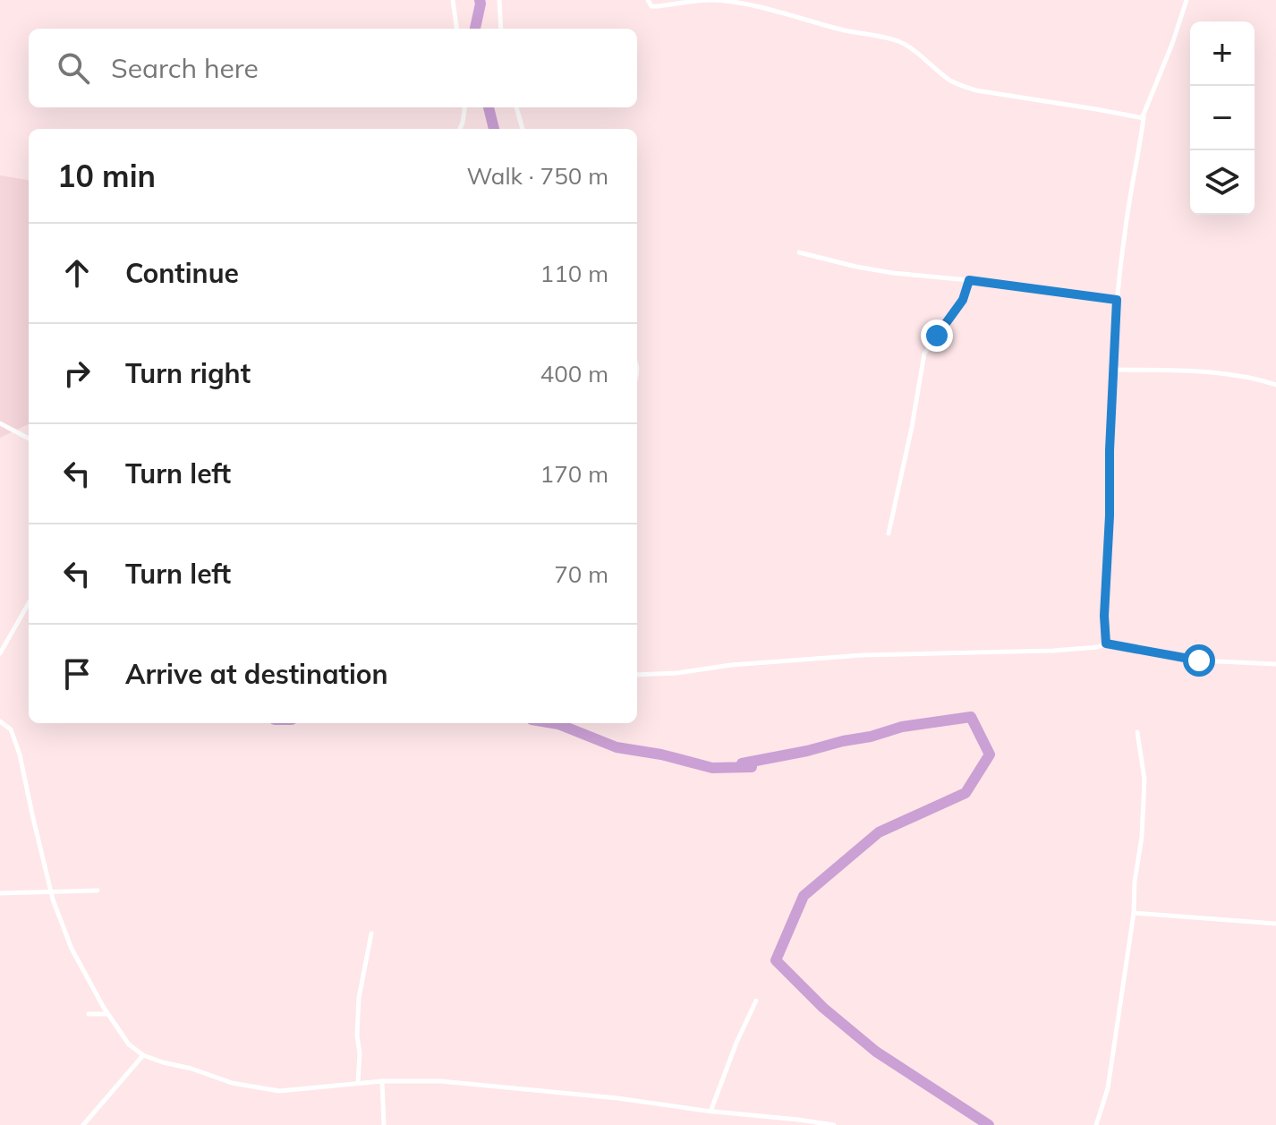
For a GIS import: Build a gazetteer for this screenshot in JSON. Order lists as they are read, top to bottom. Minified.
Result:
{"page":{"map_buttons":["+","−"],"search":"Search here","heading":["10 min","Walk · 750 m"],"list":[["Continue","110 m"],["Turn right","400 m"],["Turn left","170 m"],["Turn left","70 m"],"Arrive at destination"]}}
